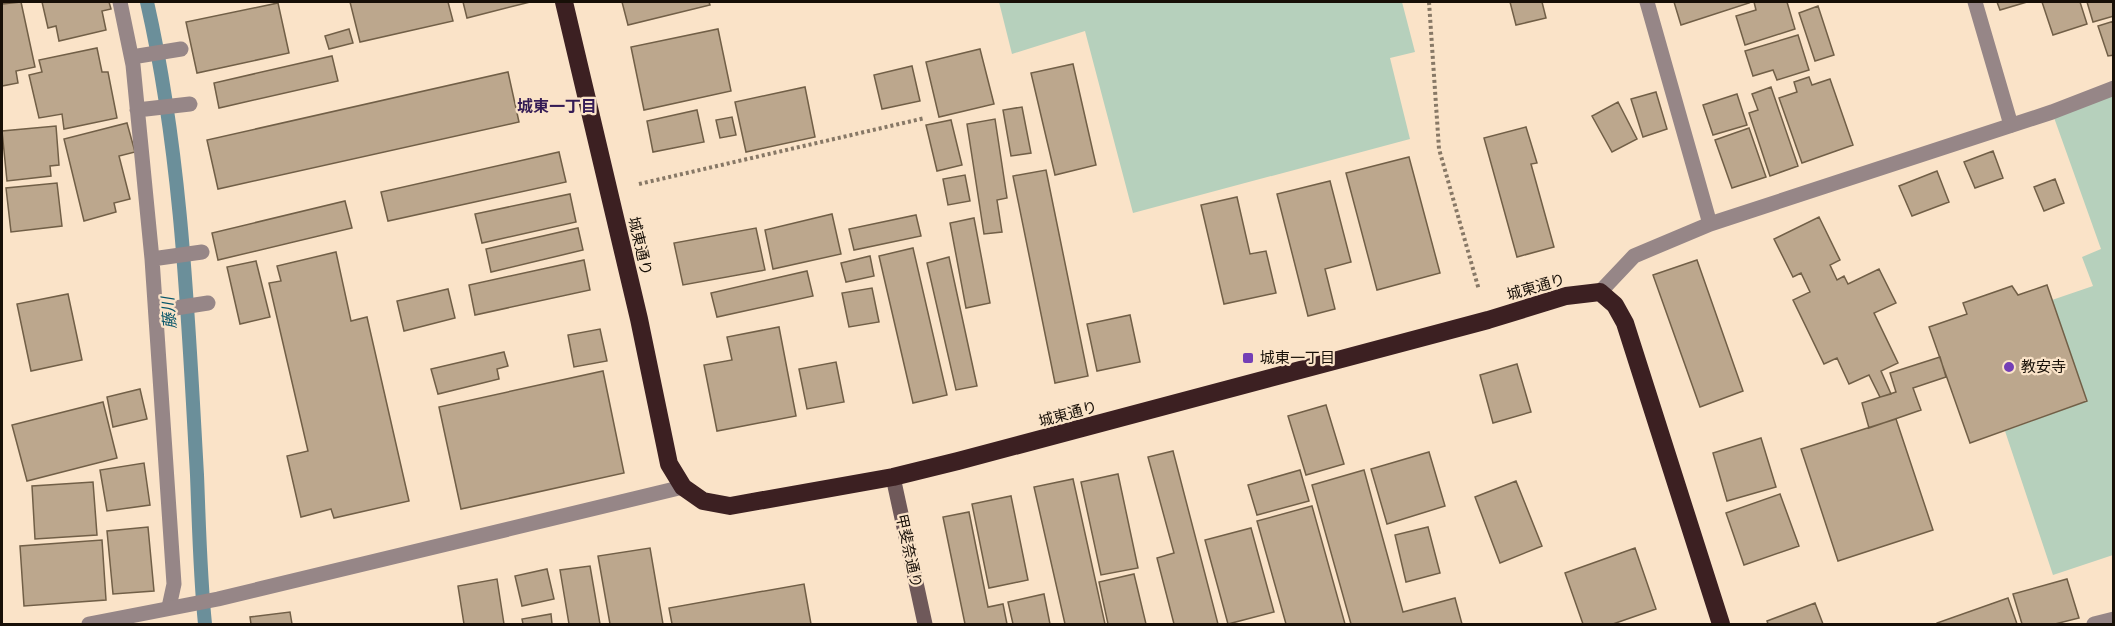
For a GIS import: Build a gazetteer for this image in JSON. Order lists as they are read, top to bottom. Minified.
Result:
{"streets":{"highway":["城東通り"],"street":["甲斐奈通り"]},"crossings":[["城東通り","甲斐奈通り"]],"districts":["城東一丁目"],"water":["藤川"],"places":{"transit":["城東一丁目"],"other":["教安寺"]}}
